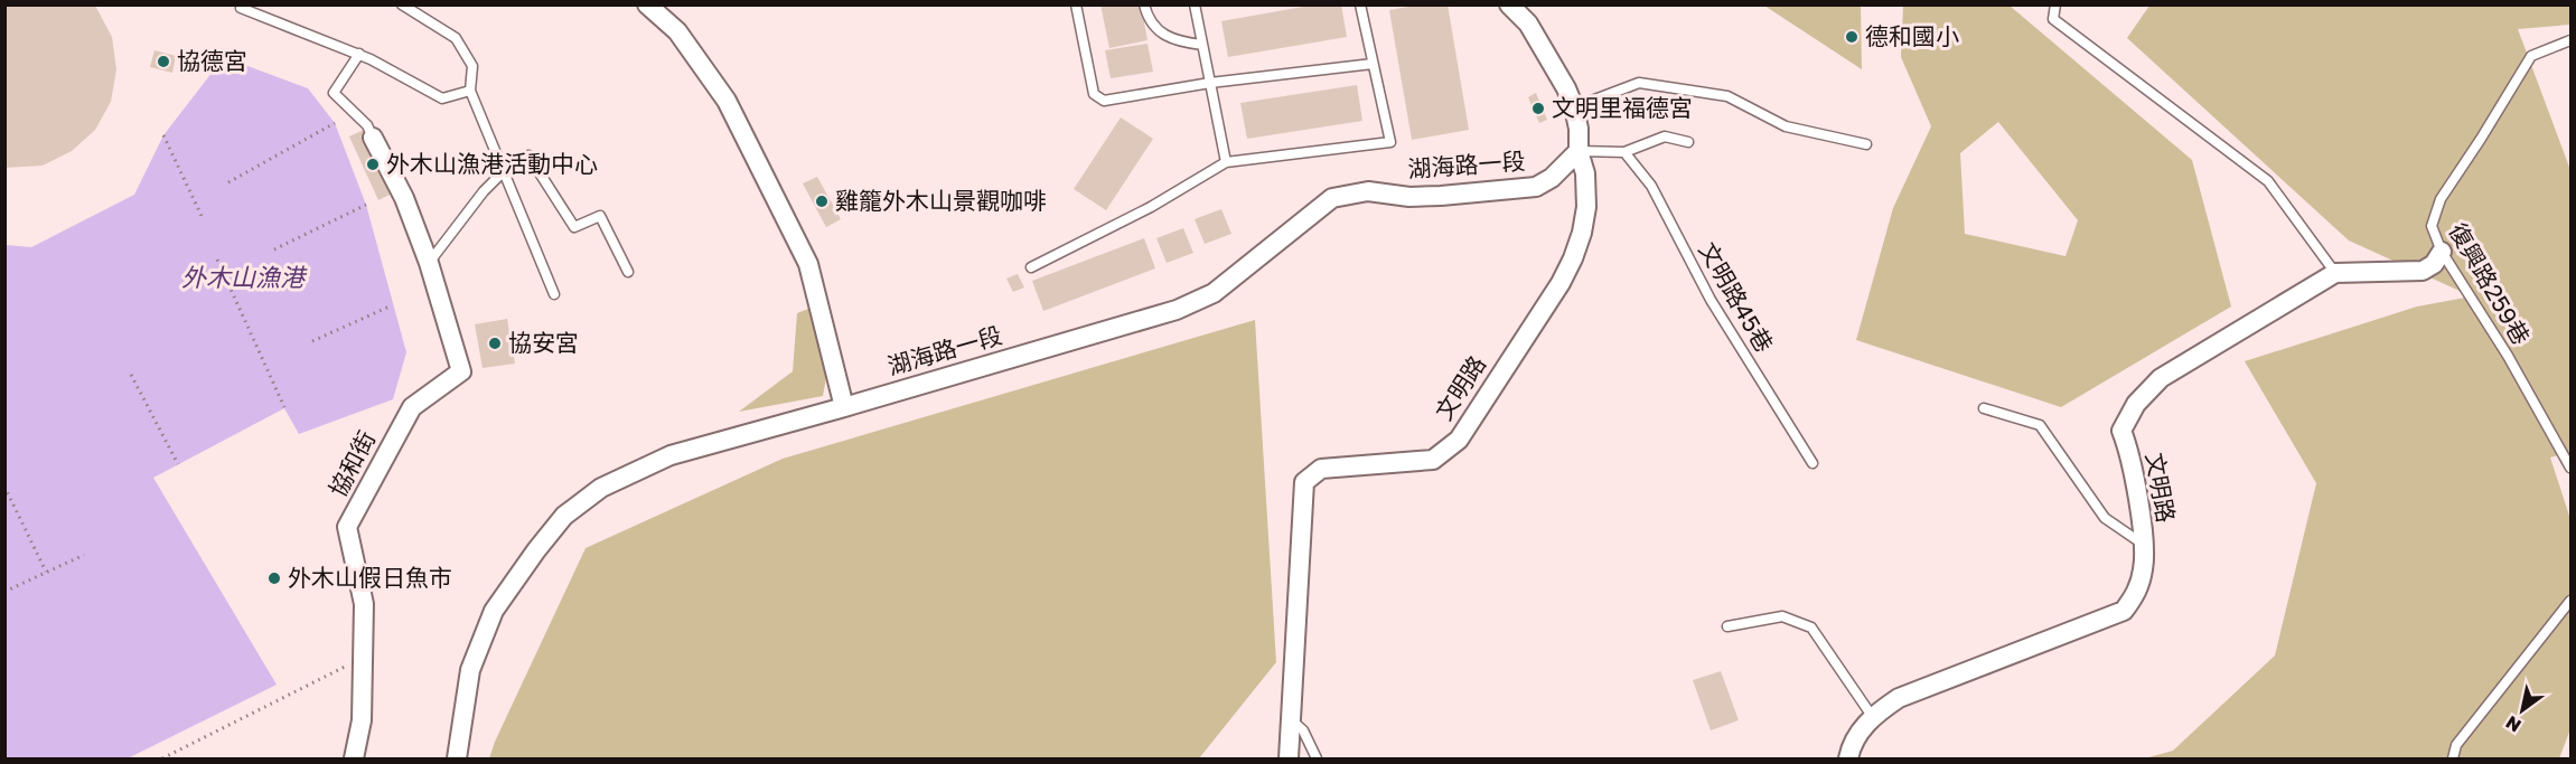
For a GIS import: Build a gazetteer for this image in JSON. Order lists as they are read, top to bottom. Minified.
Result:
{"streets":{"street":["湖海路一段","文明路","協和街"],"lane":["復興路259巷","文明路45巷"]},"crossings":[["湖海路一段","文明路"],["復興路259巷","文明路"]],"water":["外木山漁港"],"places":["德和國小","協德宮","文明里福德宮","外木山漁港活動中心","雞籠外木山景觀咖啡","協安宮","外木山假日魚市"],"north":"bottom left"}
